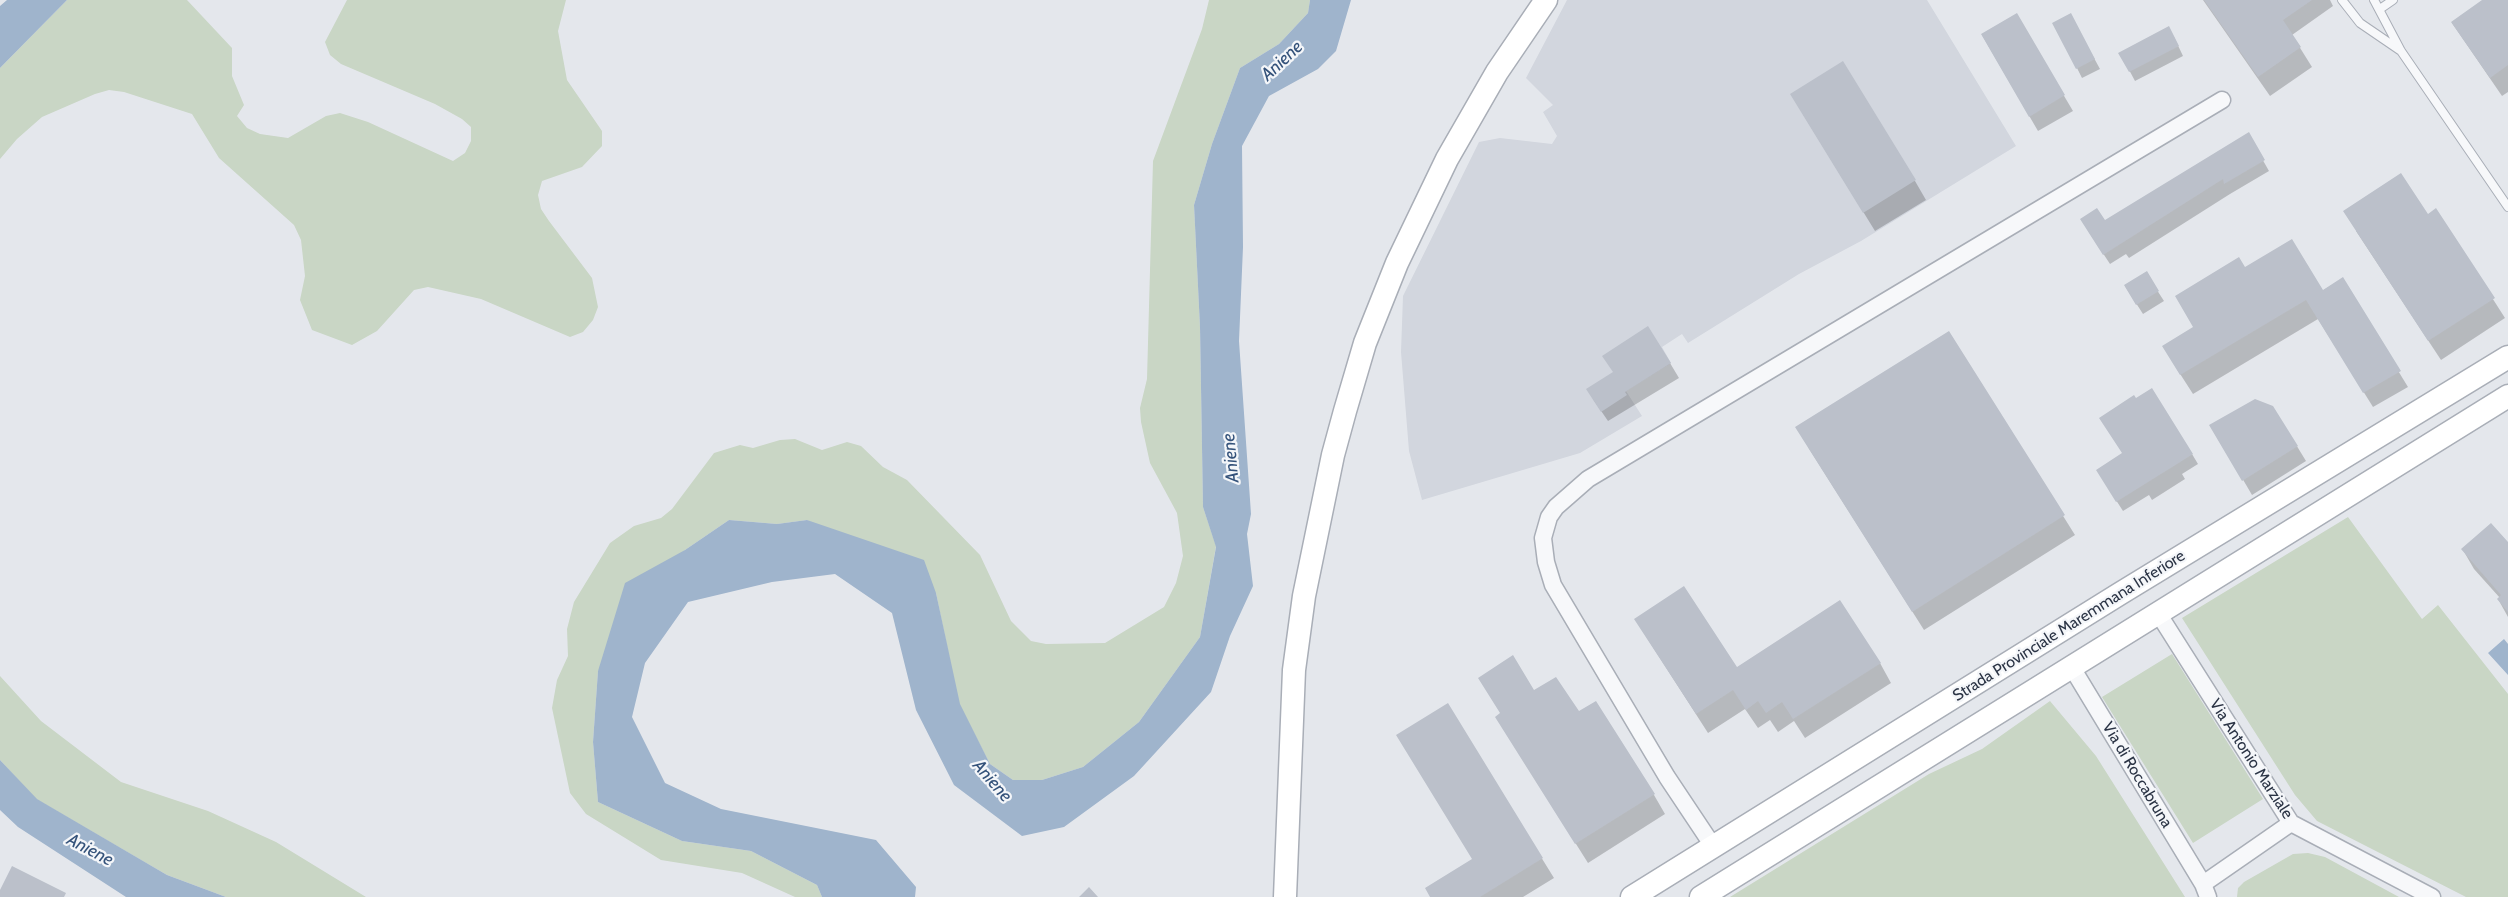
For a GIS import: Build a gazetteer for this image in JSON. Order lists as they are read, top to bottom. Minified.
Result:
{"streets":{"main road":["Strada Provinciale Maremmana Inferiore"],"street":["Via Antonio Marziale","Via di Roccabruna"]},"crossings":[["Via Antonio Marziale","Via di Roccabruna"]],"water":["Aniene"]}
